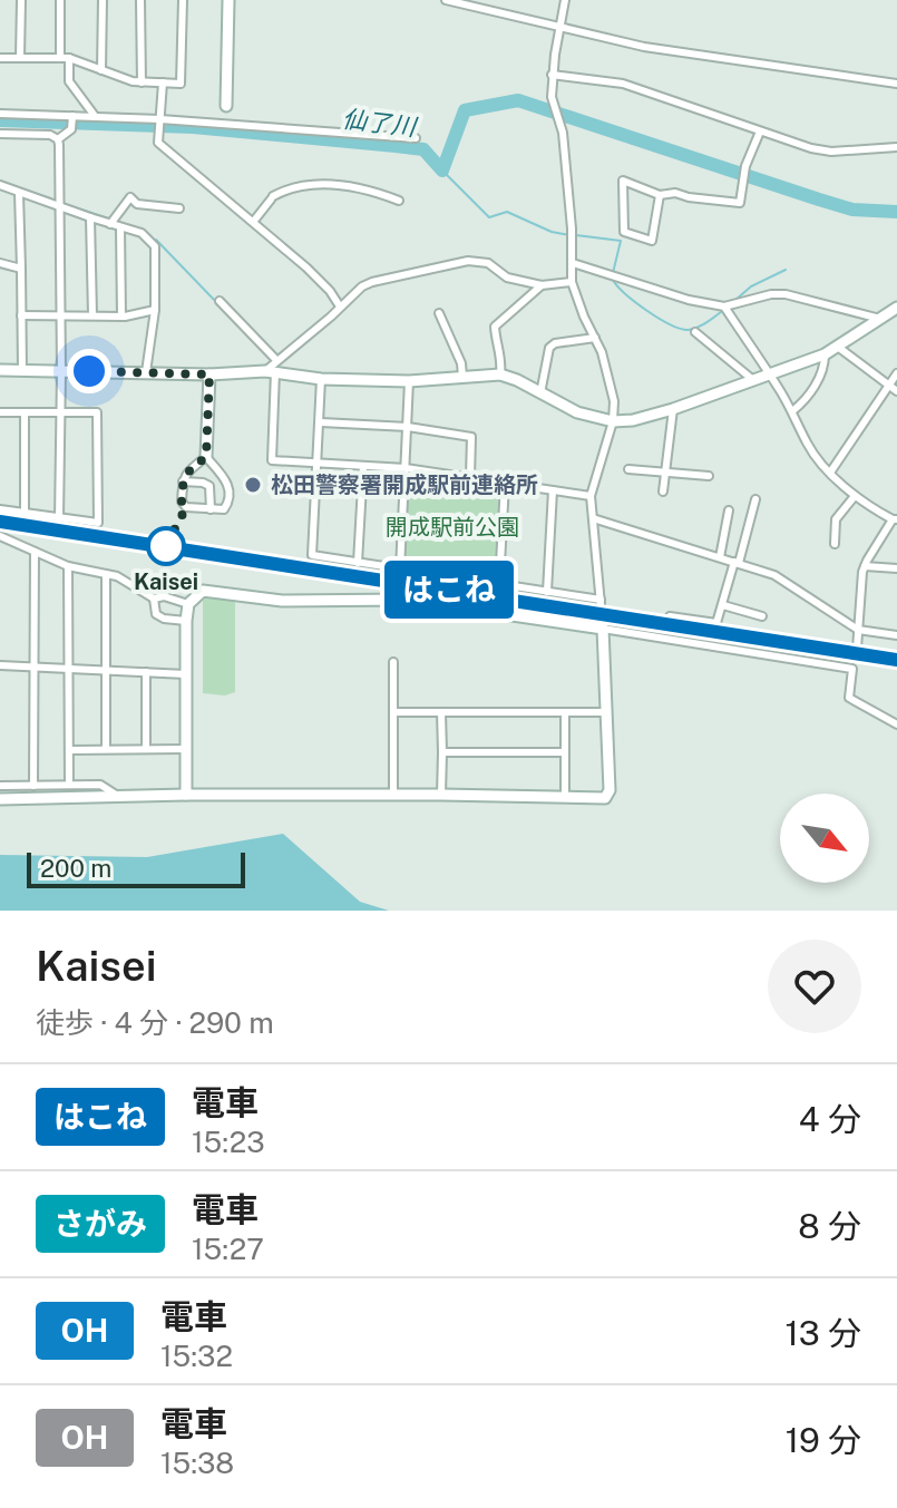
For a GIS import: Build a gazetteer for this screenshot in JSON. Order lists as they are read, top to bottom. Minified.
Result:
{"water":["仙了川"],"parks":["開成駅前公園"],"places":["松田警察署開成駅前連絡所","Kaisei"],"scale_bar":"200 m","north":"bottom right","page":{"on_map":"はこね","scale":"200 m","heading":["Kaisei","徒歩 · 4 分 · 290 m"],"list":[{"mark":"はこね","name":"電車","note":"15:23","value":"4 分"},{"mark":"さがみ","name":"電車","note":"15:27","value":"8 分"},{"mark":"OH","name":"電車","note":"15:32","value":"13 分"},{"mark":"OH","name":"電車","note":"15:38","value":"19 分"}]}}
